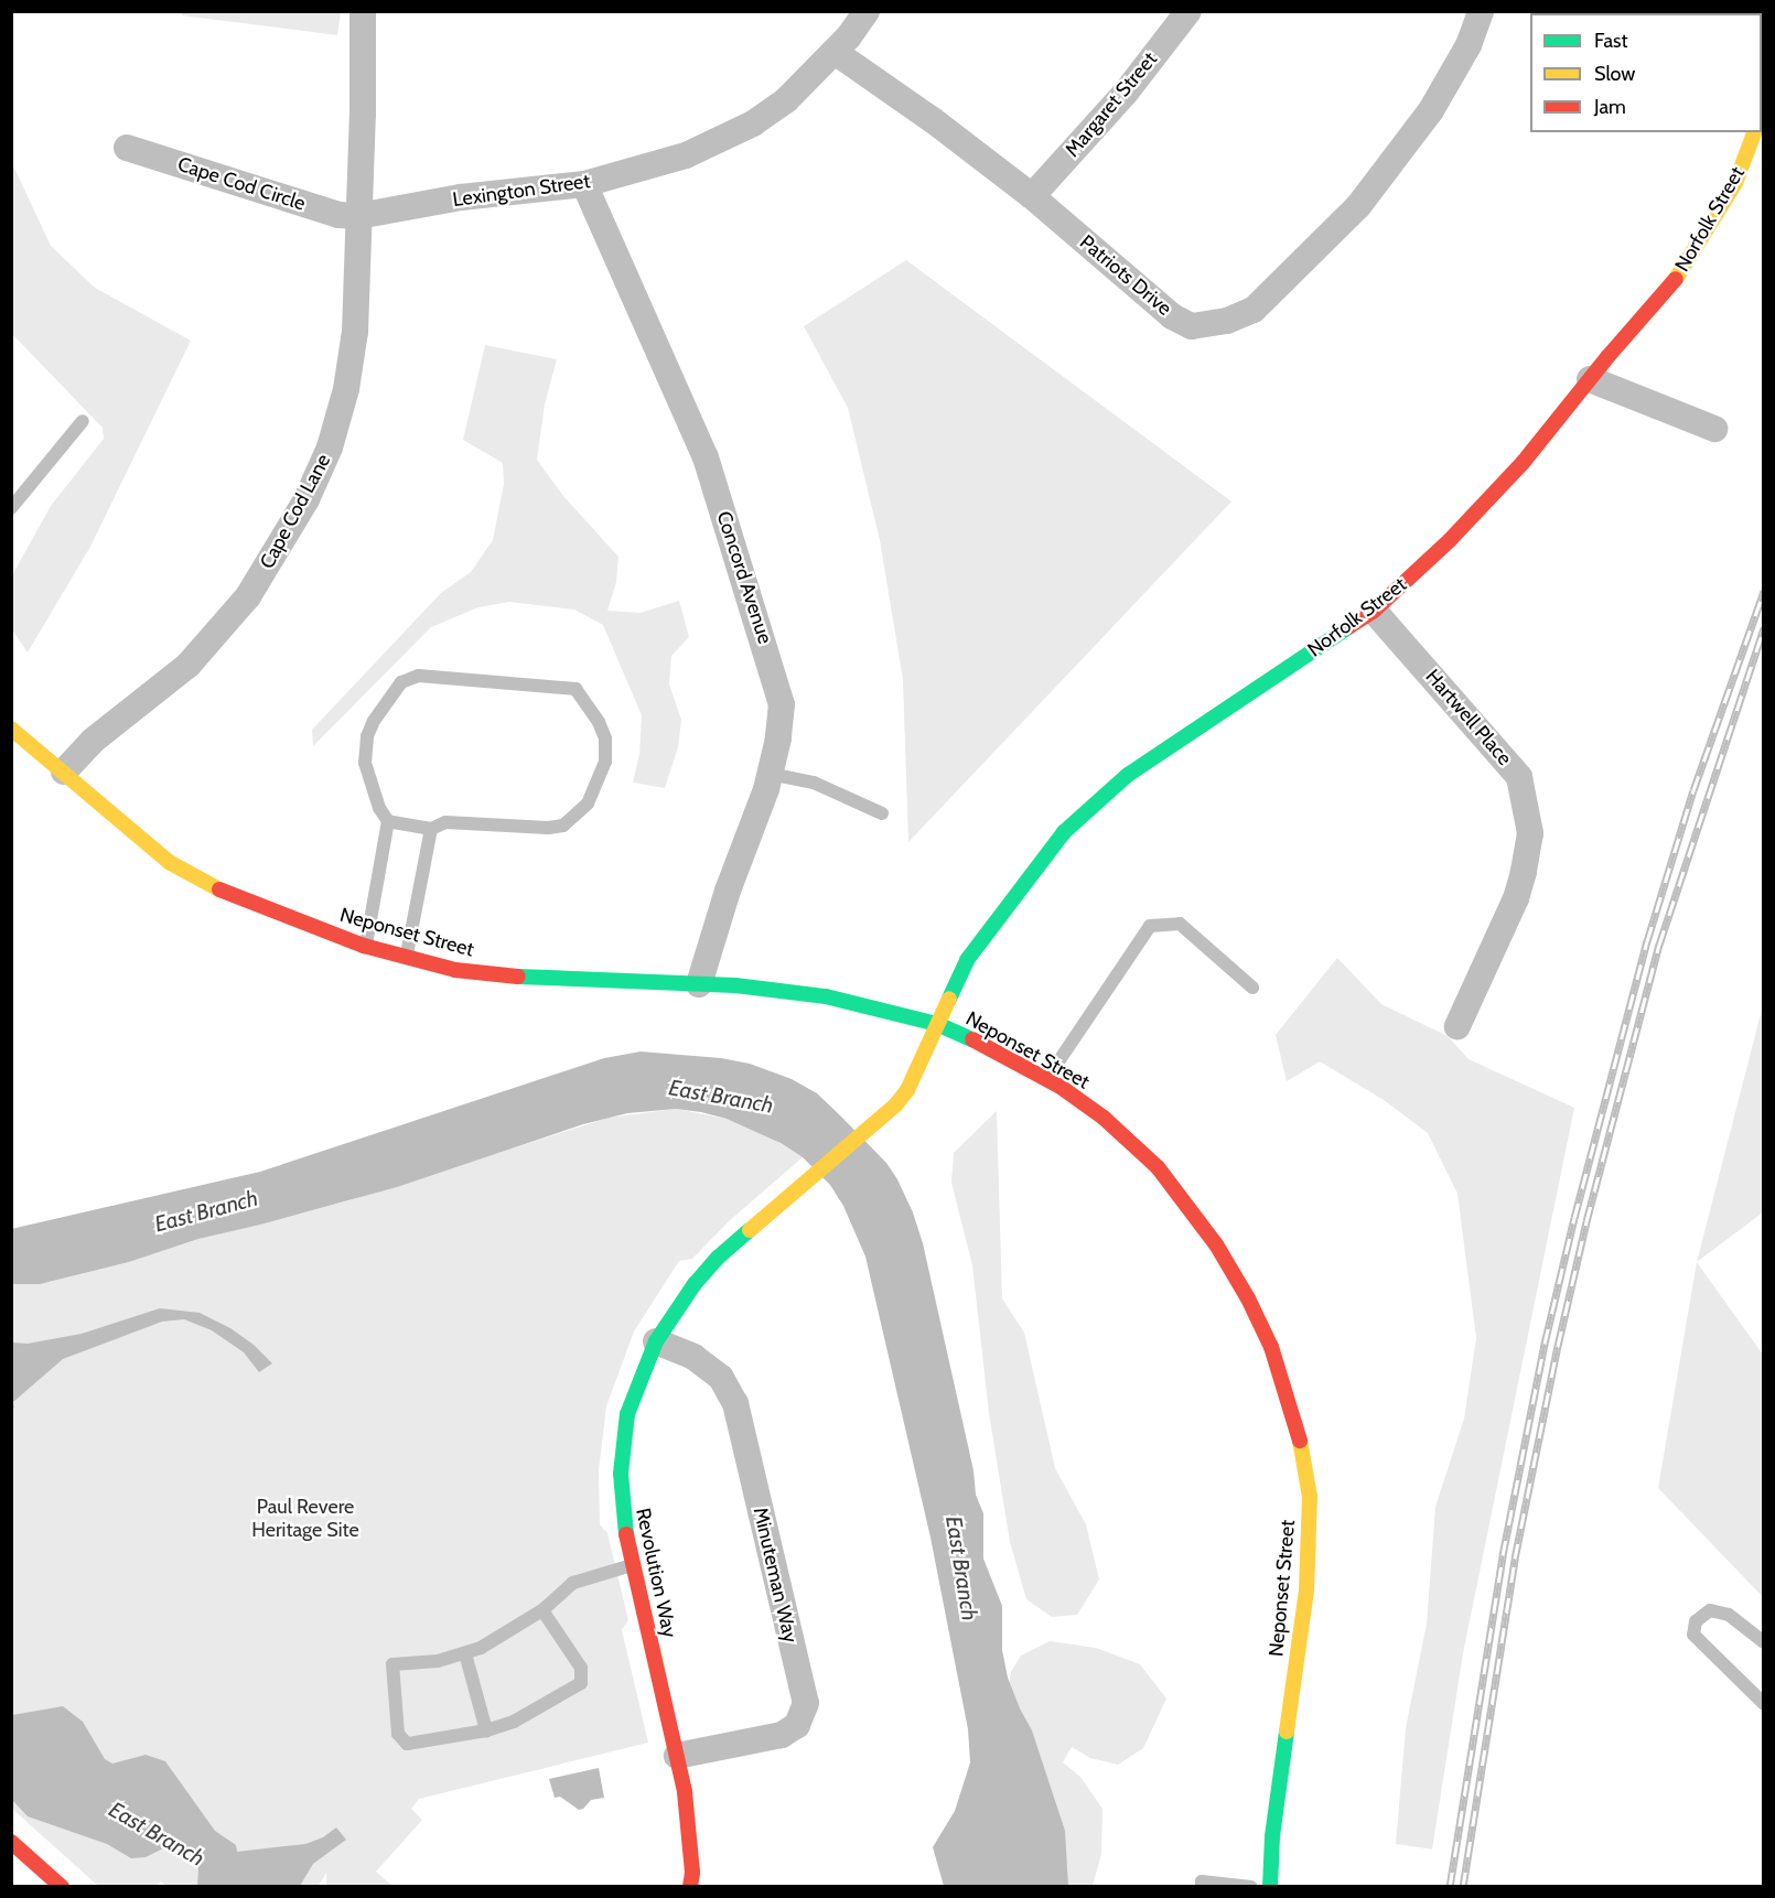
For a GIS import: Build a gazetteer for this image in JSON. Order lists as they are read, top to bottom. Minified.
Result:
{"streets":{"street":["Margaret Street","Cape Cod Circle","Lexington Street","Norfolk Street","Patriots Drive","Cape Cod Lane","Concord Avenue","Hartwell Place","Neponset Street","Revolution Way","Minuteman Way"]},"crossings":[["Margaret Street","Patriots Drive"],["Cape Cod Circle","Lexington Street"],["Cape Cod Circle","Cape Cod Lane"],["Lexington Street","Patriots Drive"],["Lexington Street","Cape Cod Lane"],["Lexington Street","Concord Avenue"],["Norfolk Street","Hartwell Place"],["Norfolk Street","Neponset Street"],["Norfolk Street","Revolution Way"],["Cape Cod Lane","Neponset Street"],["Concord Avenue","Neponset Street"],["Neponset Street","Revolution Way"],["Revolution Way","Minuteman Way"]],"water":["East Branch"],"parks":["Paul Revere Heritage Site"],"legend":["Fast","Slow","Jam"]}
